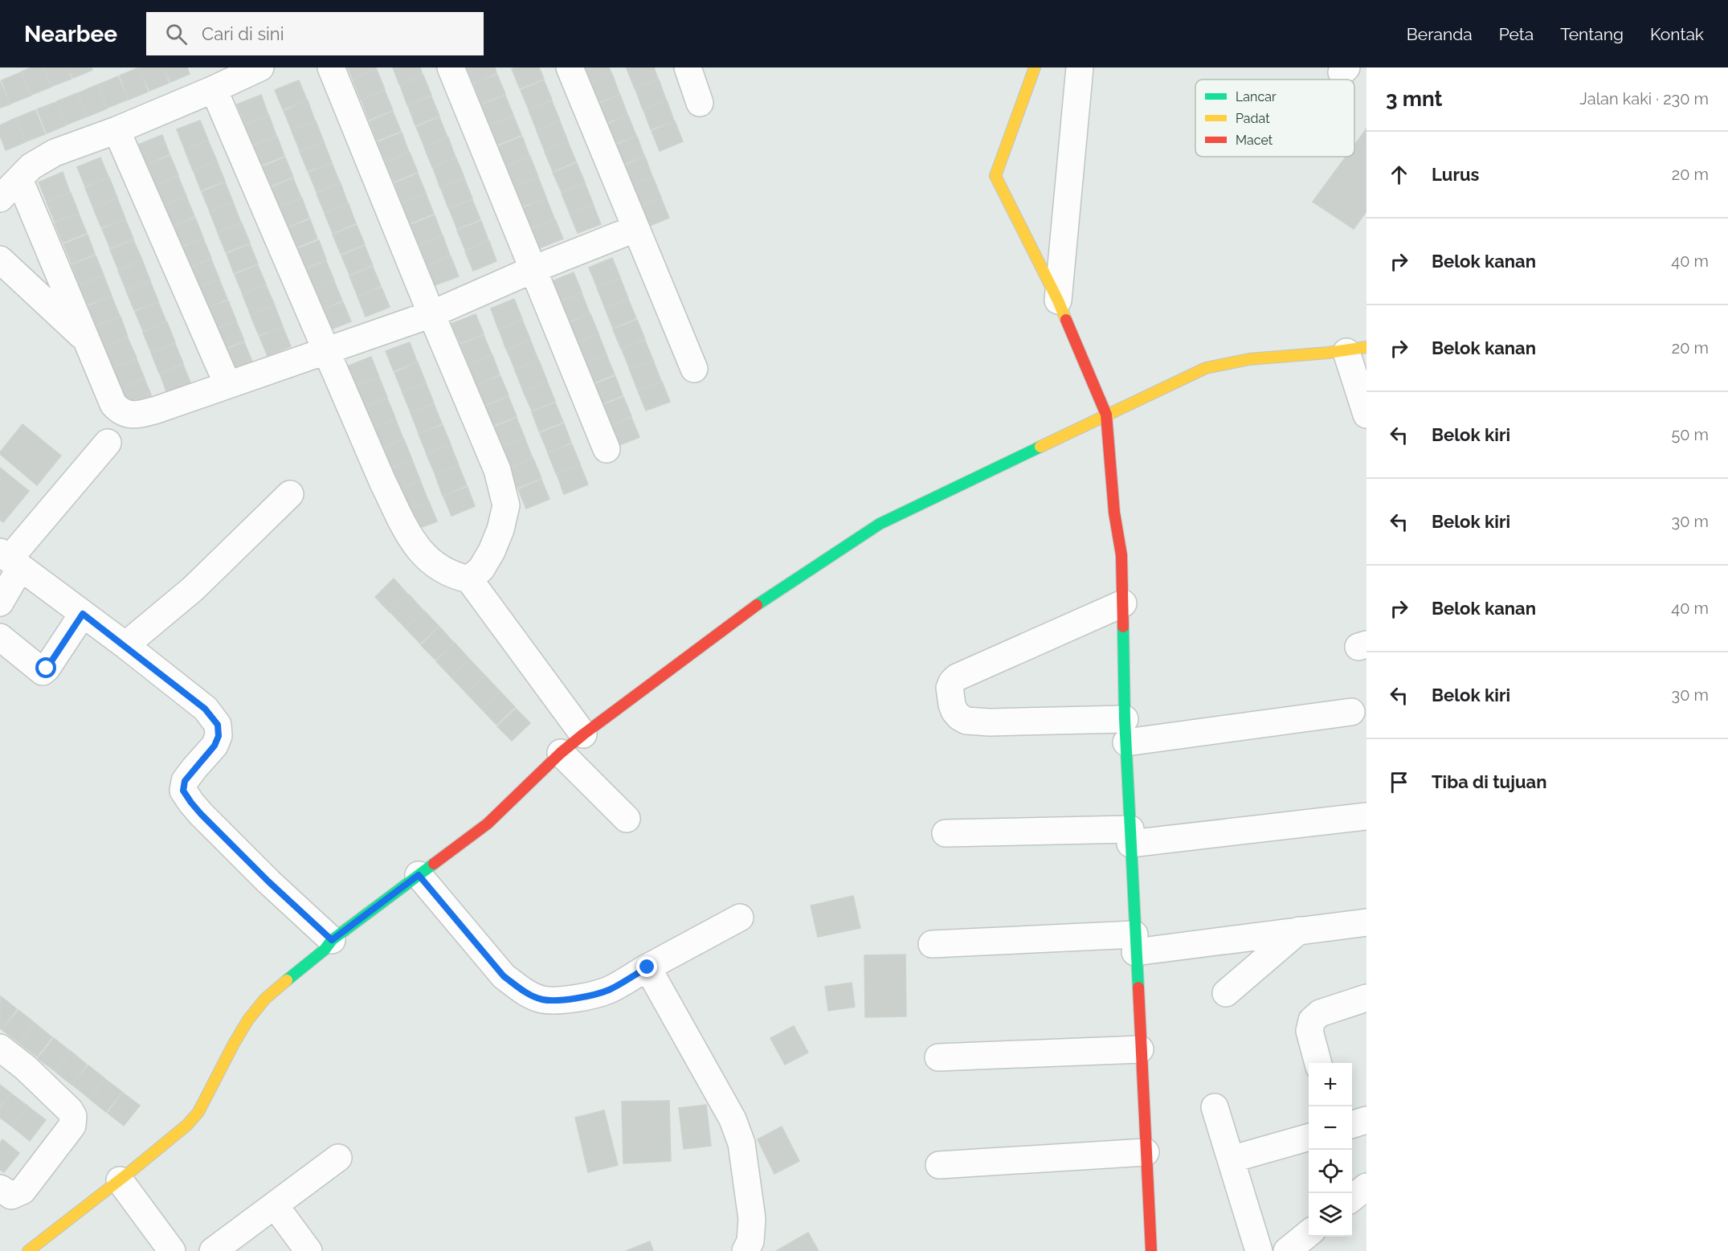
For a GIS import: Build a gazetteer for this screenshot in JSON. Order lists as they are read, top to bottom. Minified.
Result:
{"legend":["Lancar","Padat","Macet"],"page":{"header":"Nearbee","search":"Cari di sini","nav":["Beranda","Peta","Tentang","Kontak"],"heading":["3 mnt","Jalan kaki · 230 m"],"list":[["Lurus","20 m"],["Belok kanan","40 m"],["Belok kanan","20 m"],["Belok kiri","50 m"],["Belok kiri","30 m"],["Belok kanan","40 m"],["Belok kiri","30 m"],"Tiba di tujuan"],"map_buttons":["+","−"]}}
